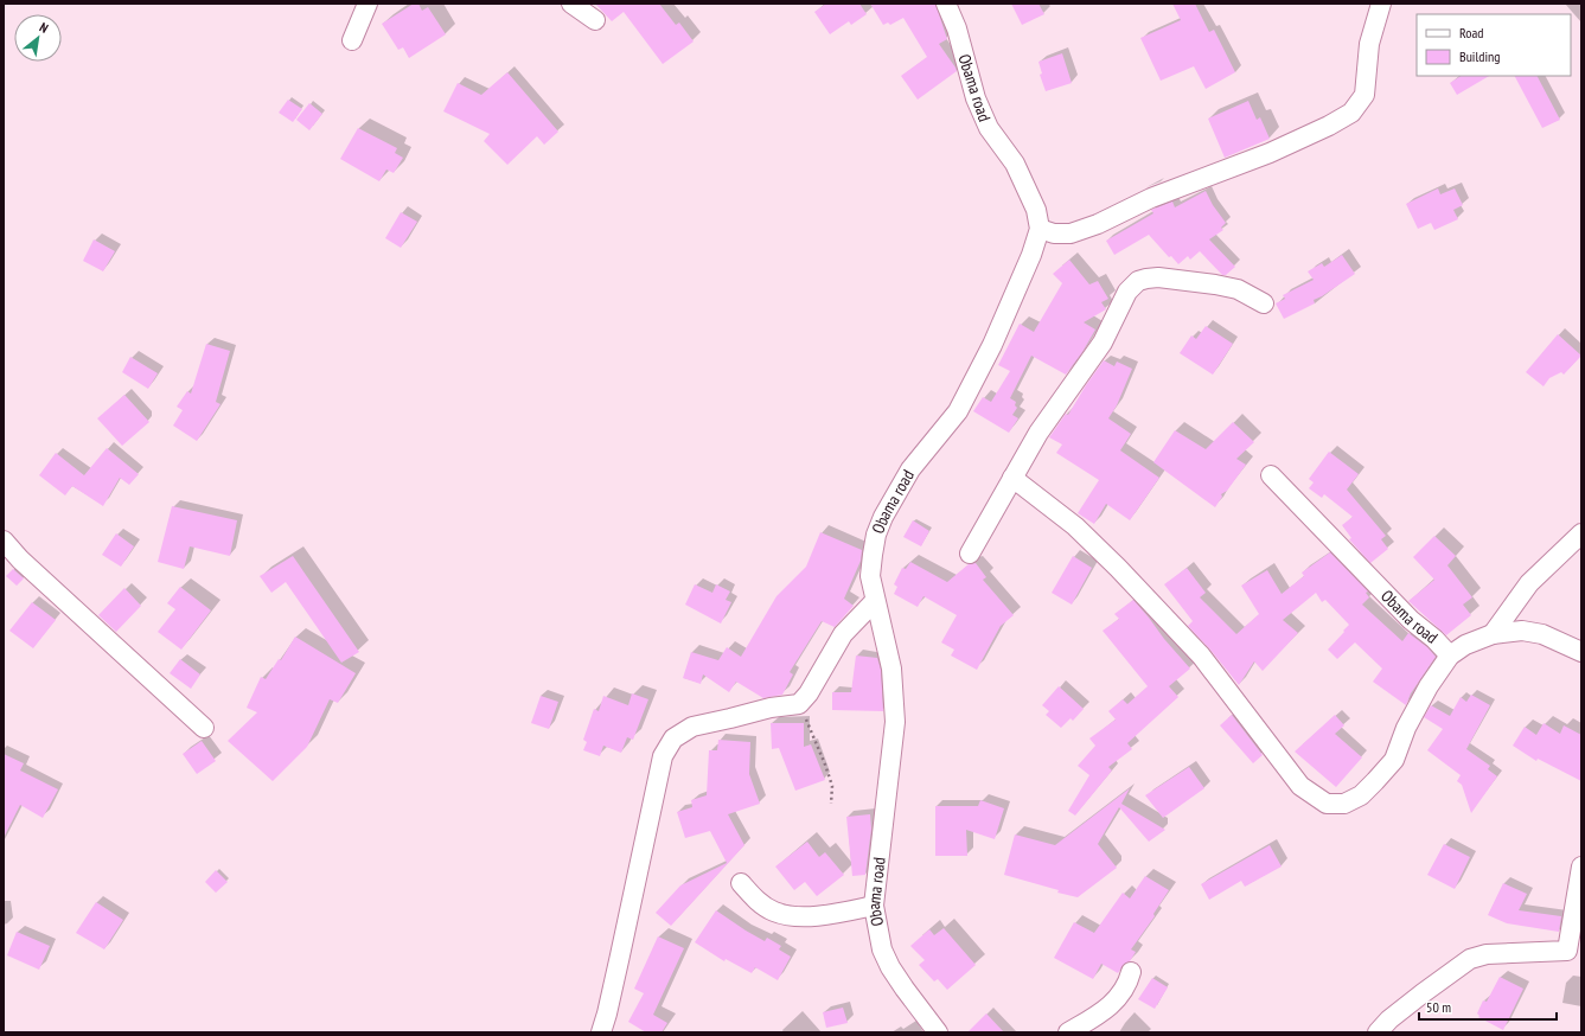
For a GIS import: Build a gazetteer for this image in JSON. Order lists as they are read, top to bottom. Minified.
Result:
{"streets":{"street":["Obama road"]},"legend":["Road","Building"],"scale_bar":"50 m","north":"top right"}
